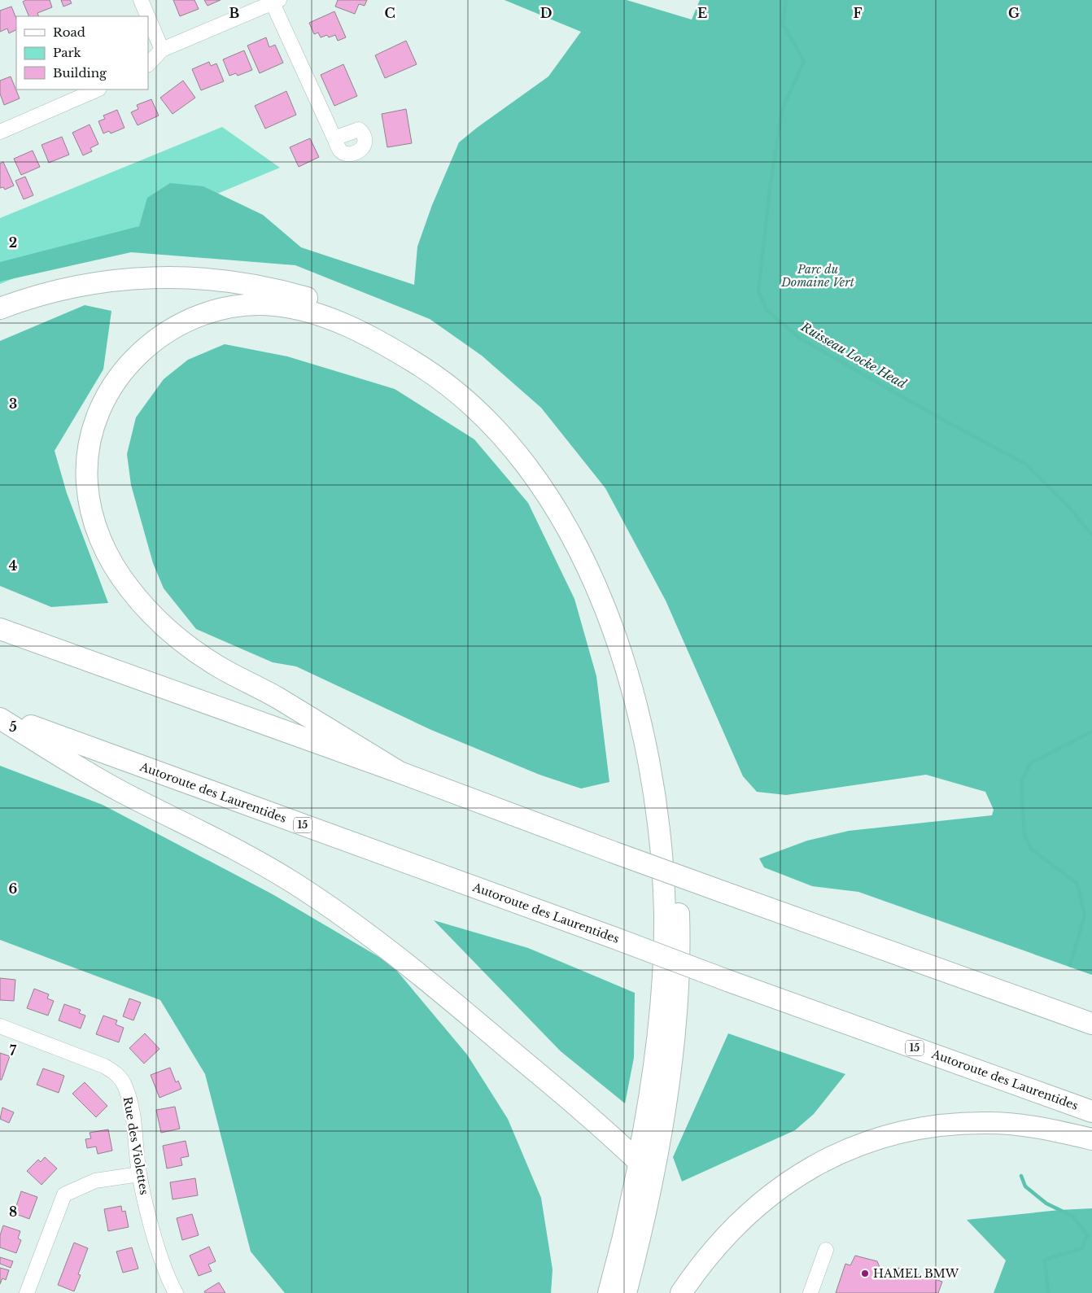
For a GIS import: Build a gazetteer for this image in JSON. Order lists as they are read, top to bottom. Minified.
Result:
{"streets":{"highway":["Autoroute des Laurentides","15"],"street":["Rue des Violettes"]},"water":["Ruisseau Locke Head"],"parks":["Parc du Domaine Vert"],"places":["HAMEL BMW"],"legend":["Road","Park","Building"],"grid":{"columns":["B","C","D","E","F","G"],"rows":["2","3","4","5","6","7","8"]}}
